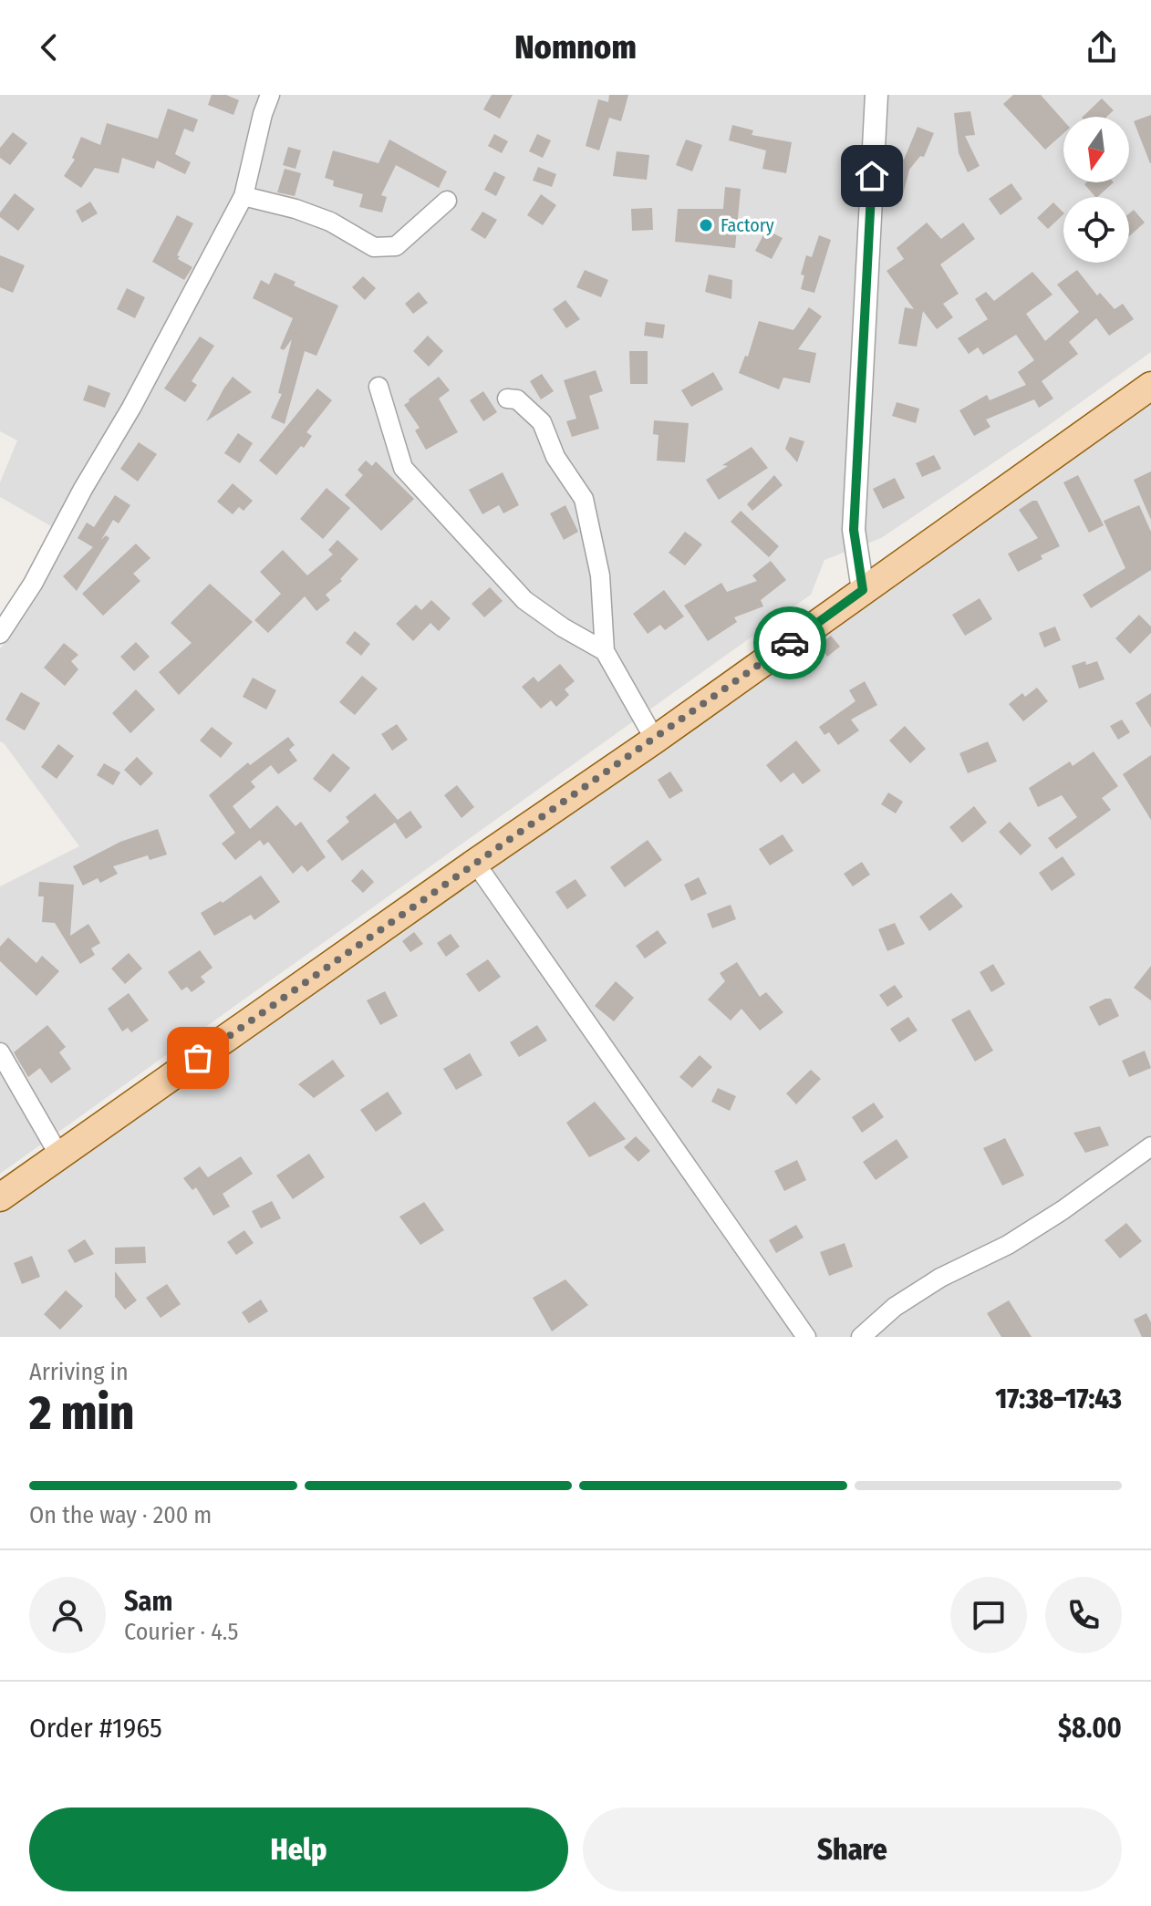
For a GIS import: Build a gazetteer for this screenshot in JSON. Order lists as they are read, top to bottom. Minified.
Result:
{"places":["Factory"],"north":"bottom","page":{"header":"Nomnom","heading":["2 min","Arriving in","17:38–17:43"],"panel":["Sam","Courier · 4.5","Order #1965","$8.00"],"bar":"On the way · 200 m","buttons":["Help","Share"]}}
